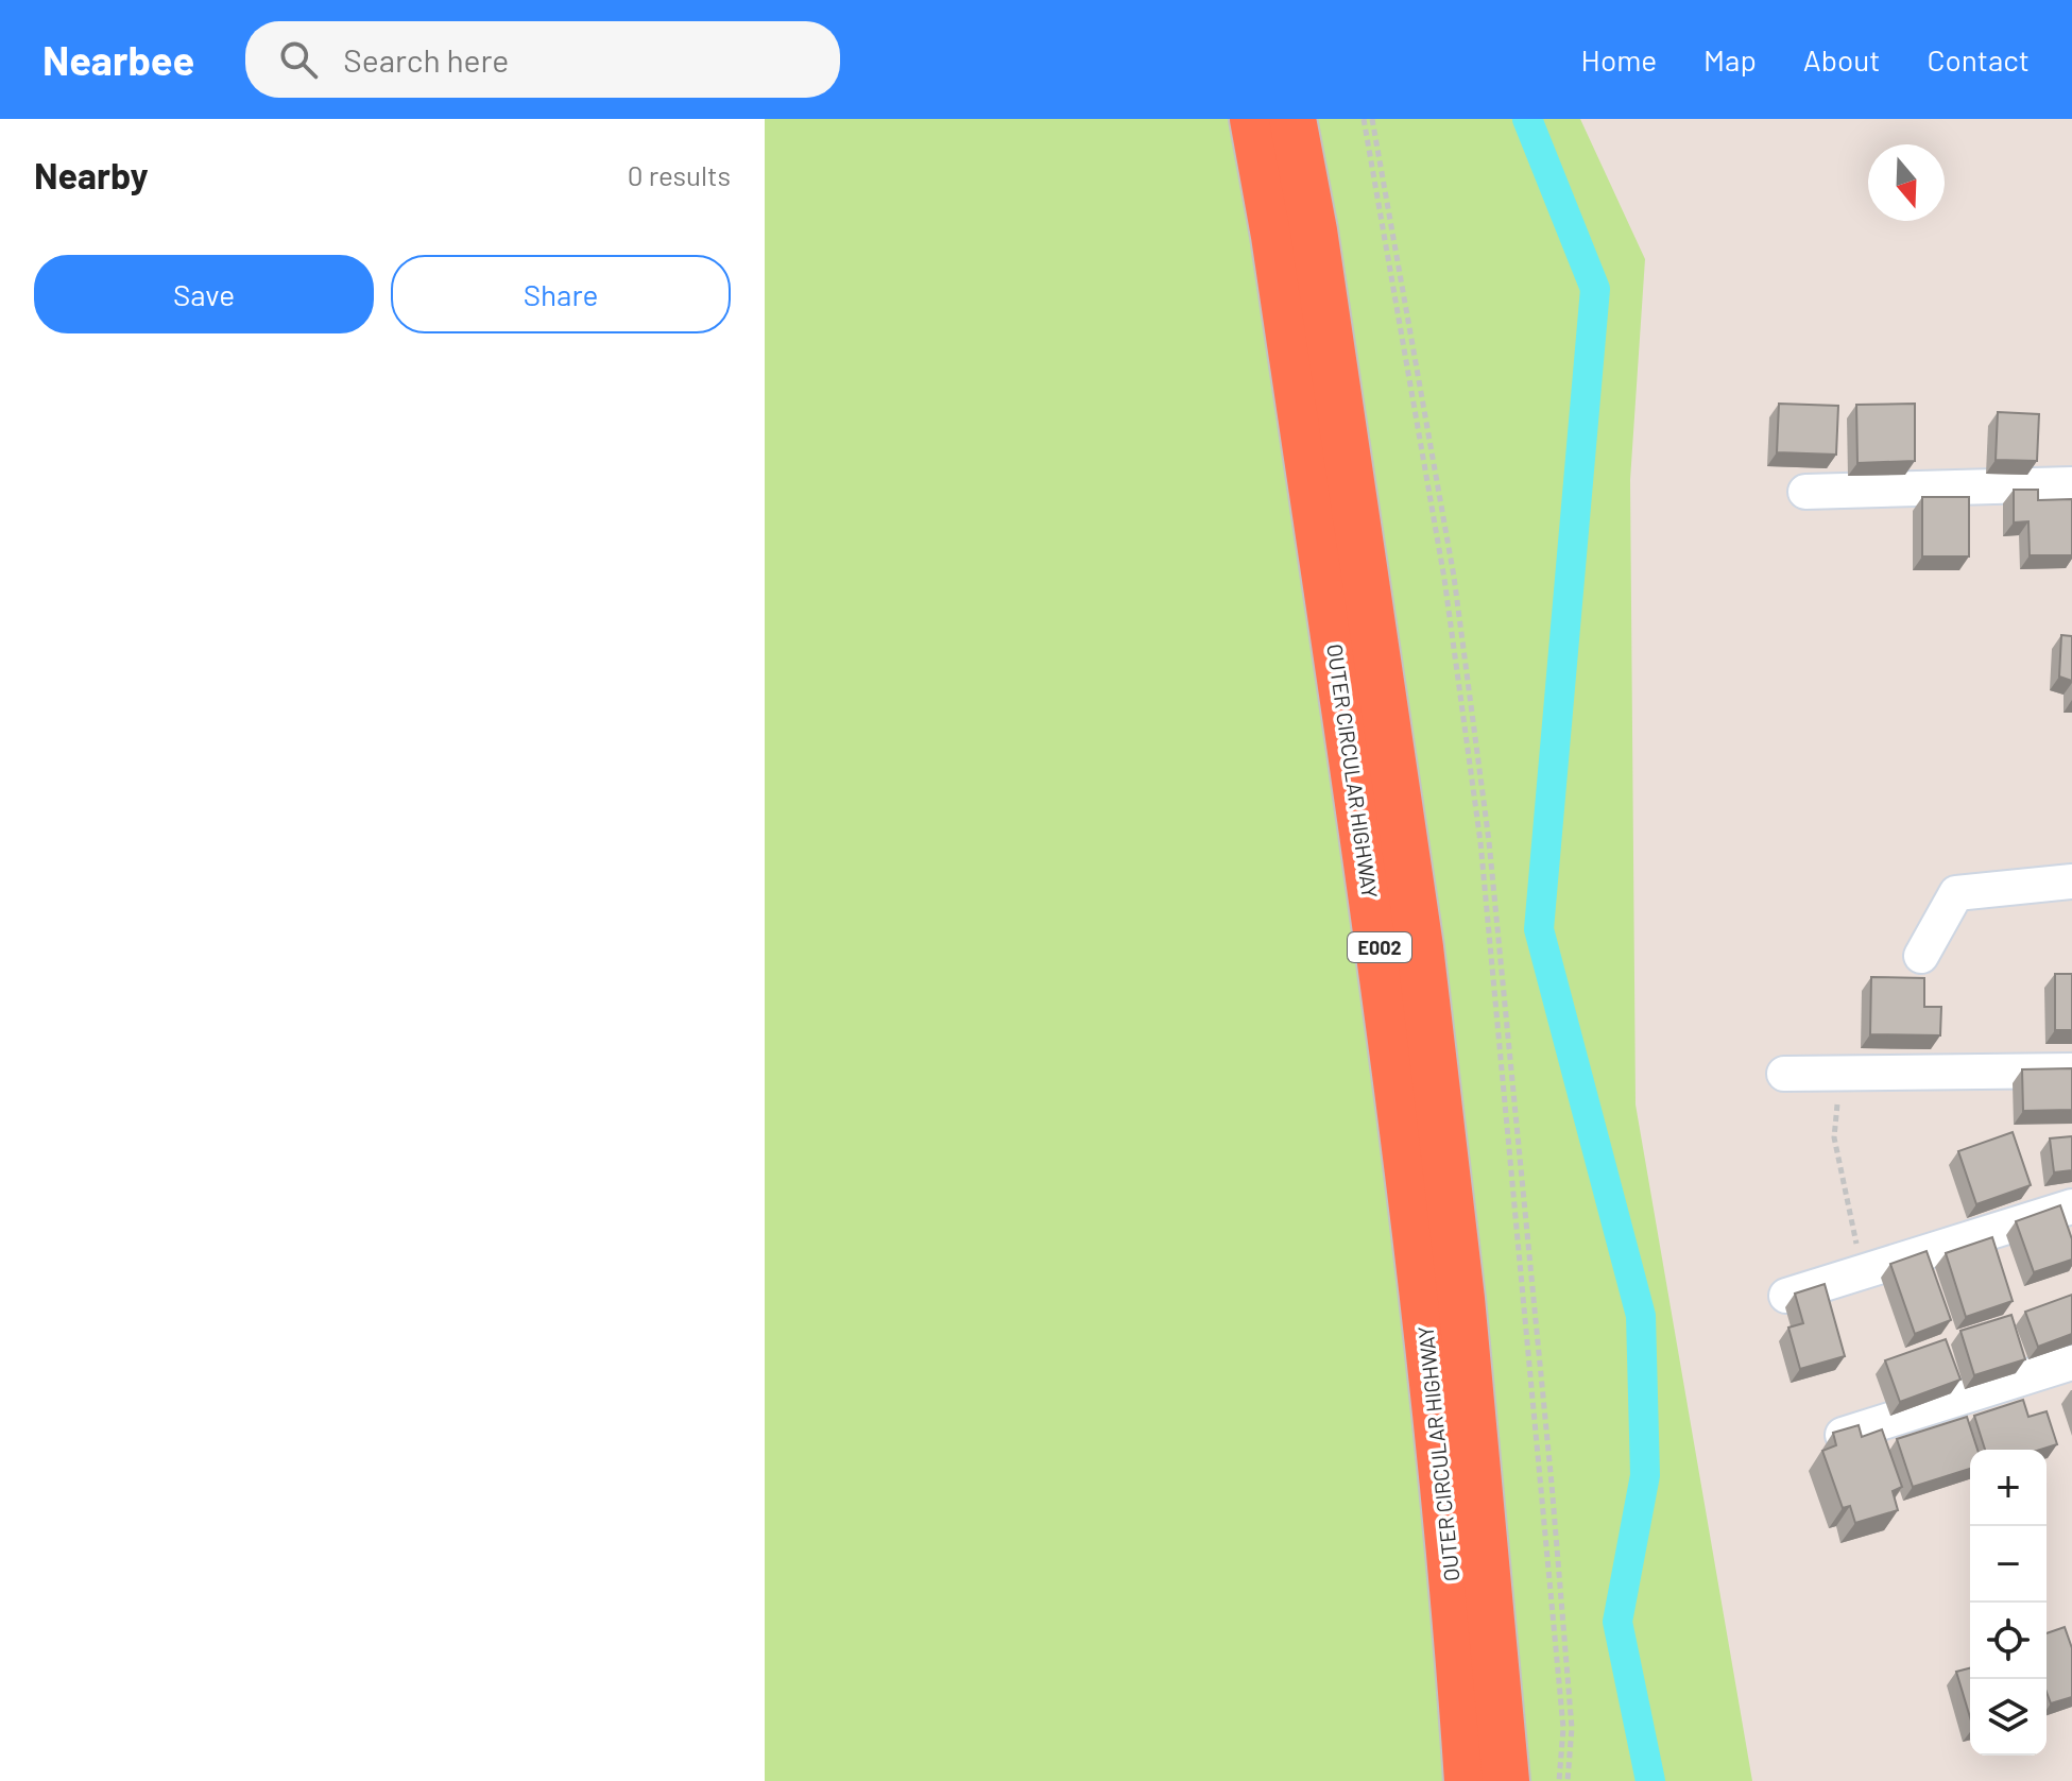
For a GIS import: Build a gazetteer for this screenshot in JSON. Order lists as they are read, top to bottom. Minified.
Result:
{"streets":{"highway":["OUTER CIRCULAR HIGHWAY","E002"]},"north":"bottom","page":{"header":"Nearbee","search":"Search here","nav":["Home","Map","About","Contact"],"heading":["Nearby","0 results"],"buttons":["Save","Share"],"map_buttons":["+","−"]}}
